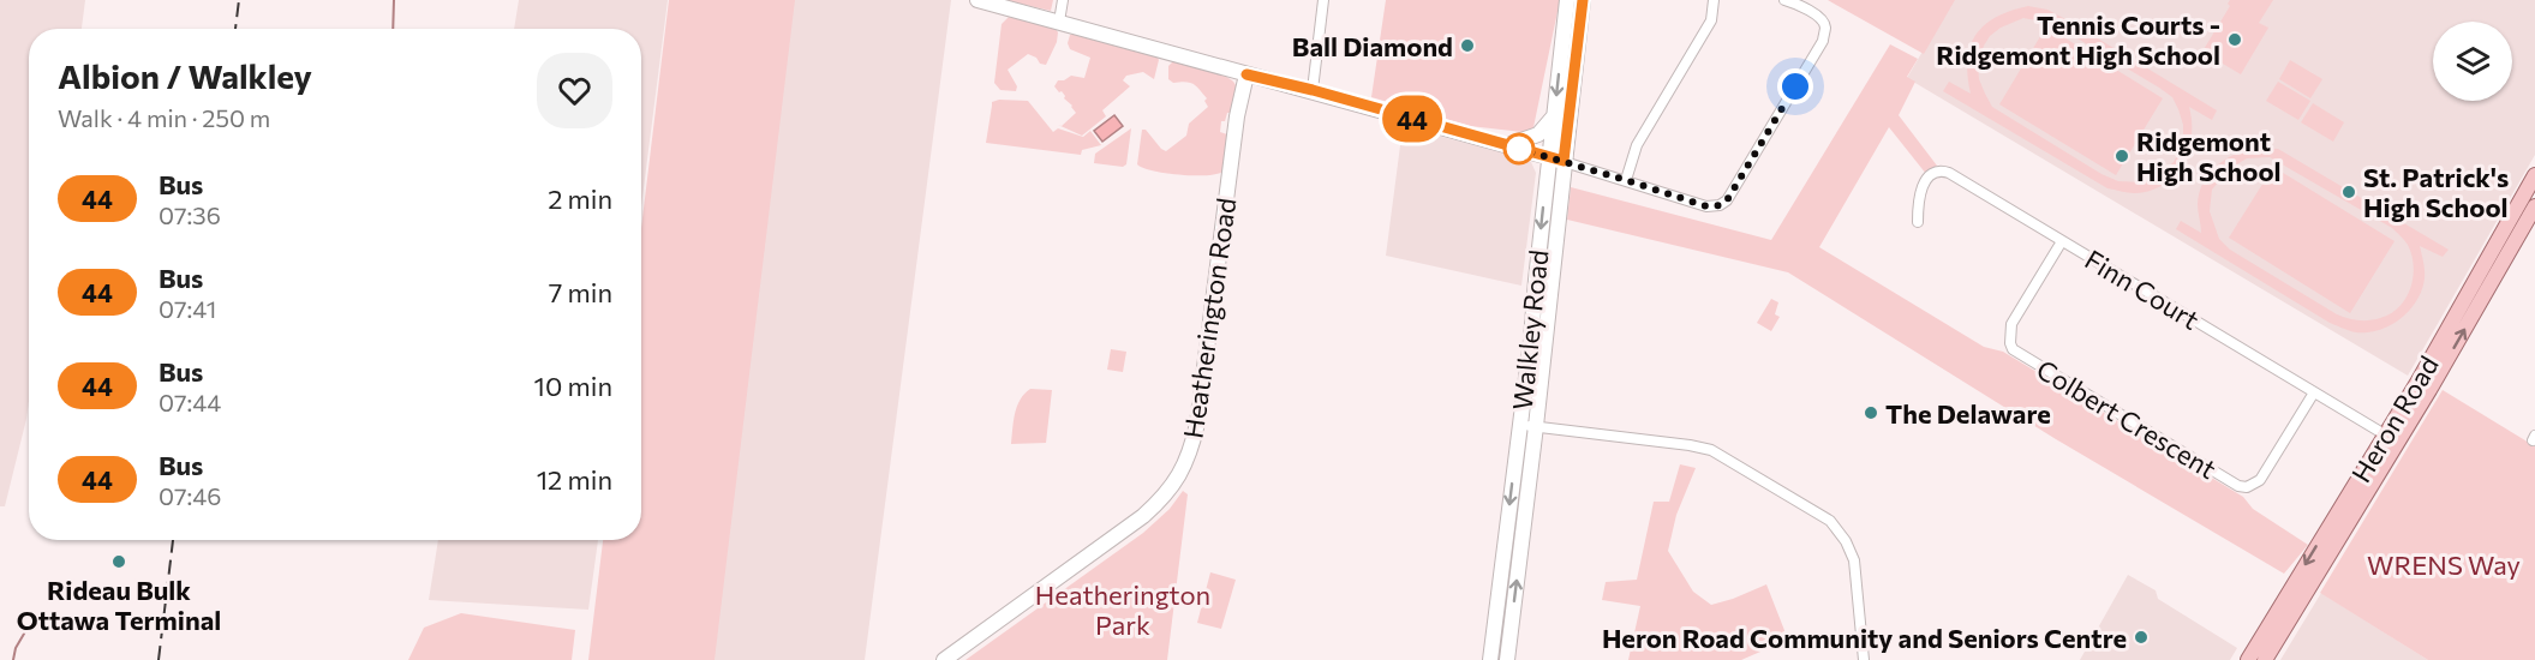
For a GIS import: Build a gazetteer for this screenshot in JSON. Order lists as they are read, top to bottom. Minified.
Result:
{"streets":{"main road":["Heatherington Road","Walkley Road","Heron Road"],"street":["Finn Court","Colbert Crescent"]},"crossings":[["Finn Court","Colbert Crescent"],["Finn Court","Heron Road"]],"parks":["WRENS Way","Heatherington Park"],"places":["Tennis Courts - Ridgemont High School","Ball Diamond","Ridgemont High School","St. Patrick's High School","The Delaware","Rideau Bulk Ottawa Terminal","Heron Road Community and Seniors Centre"],"lines":["bus line 44"],"page":{"on_map":"44","heading":["Albion / Walkley","Walk · 4 min · 250 m"],"list":[{"mark":"44","name":"Bus","note":"07:36","value":"2 min"},{"mark":"44","name":"Bus","note":"07:41","value":"7 min"},{"mark":"44","name":"Bus","note":"07:44","value":"10 min"},{"mark":"44","name":"Bus","note":"07:46","value":"12 min"}]}}
